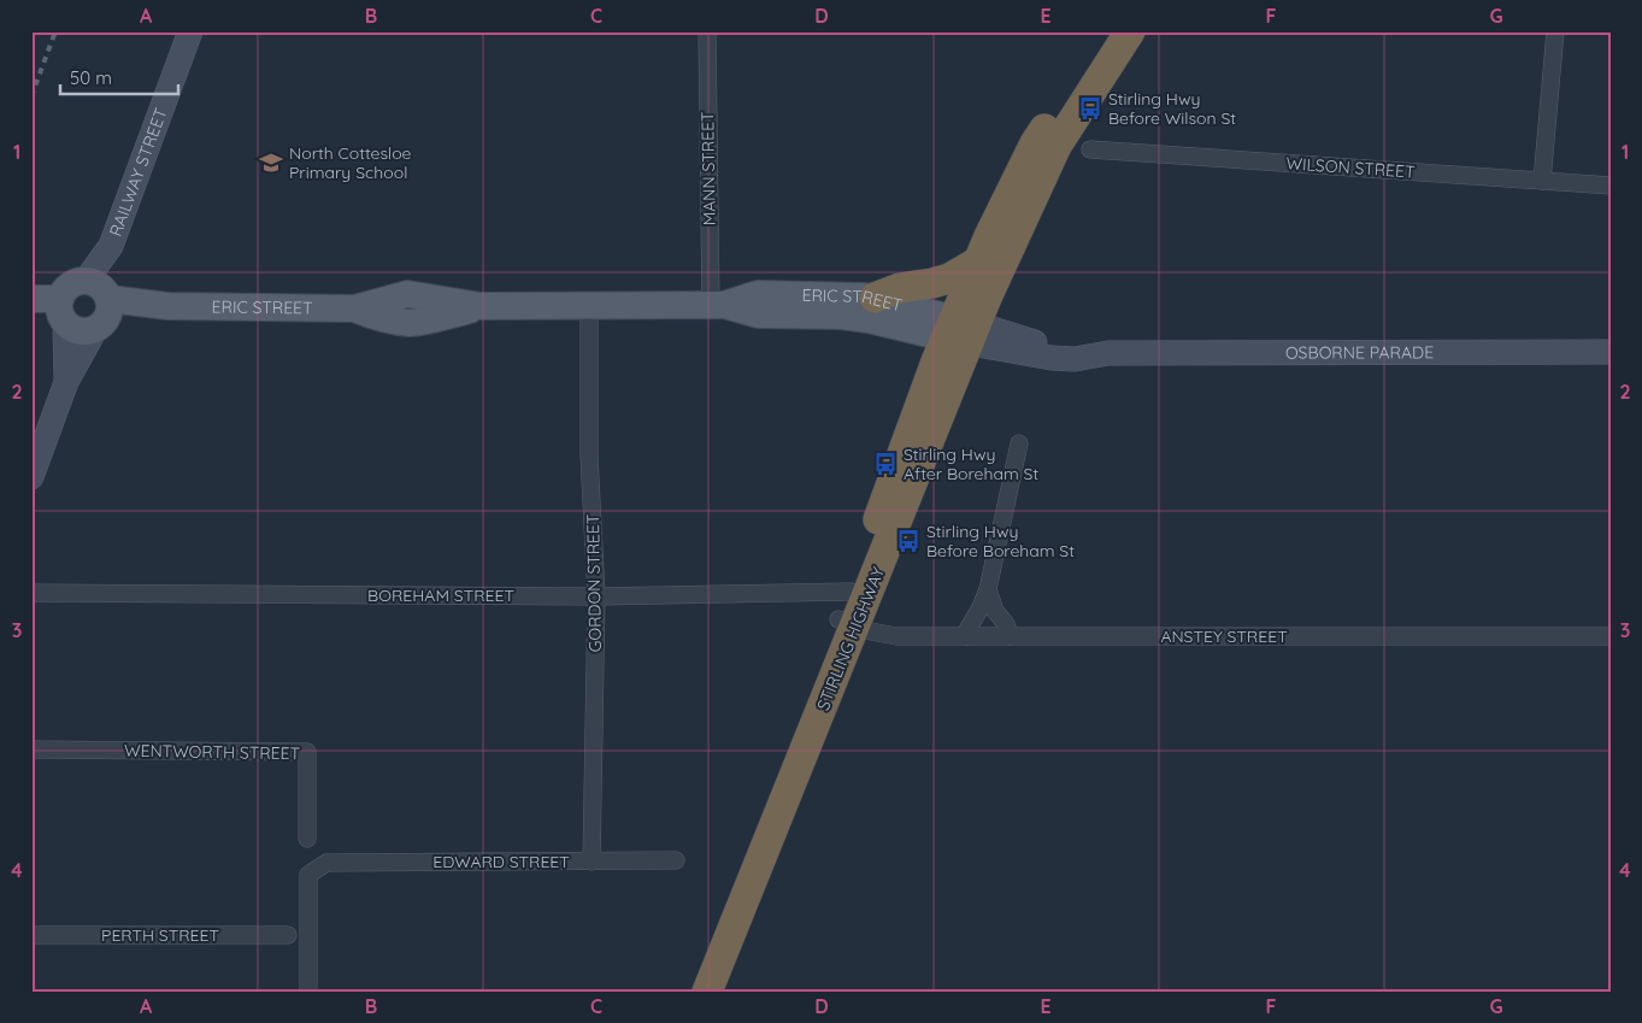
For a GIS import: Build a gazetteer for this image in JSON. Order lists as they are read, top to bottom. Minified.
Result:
{"streets":{"highway":["STIRLING HIGHWAY"],"main road":["ERIC STREET"],"street":["WILSON STREET","MANN STREET","RAILWAY STREET","OSBORNE PARADE","GORDON STREET","BOREHAM STREET","ANSTEY STREET","WENTWORTH STREET","EDWARD STREET","PERTH STREET"]},"crossings":[["MANN STREET","ERIC STREET"],["RAILWAY STREET","ERIC STREET"],["ERIC STREET","OSBORNE PARADE"],["ERIC STREET","GORDON STREET"],["ERIC STREET","STIRLING HIGHWAY"],["OSBORNE PARADE","STIRLING HIGHWAY"],["GORDON STREET","BOREHAM STREET"],["GORDON STREET","EDWARD STREET"],["BOREHAM STREET","ANSTEY STREET"],["BOREHAM STREET","STIRLING HIGHWAY"],["ANSTEY STREET","STIRLING HIGHWAY"]],"places":{"bus stop":["Stirling Hwy Before Wilson St","Stirling Hwy After Boreham St","Stirling Hwy Before Boreham St"],"school or university":["North Cottesloe Primary School"]},"scale_bar":"50 m","grid":{"columns":["A","B","C","D","E","F","G"],"rows":["1","2","3","4"]}}
